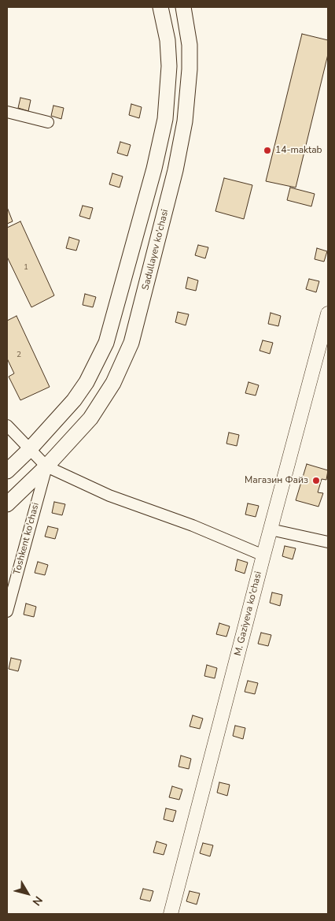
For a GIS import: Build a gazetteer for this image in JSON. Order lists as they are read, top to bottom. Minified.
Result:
{"streets":{"main road":["Sadullayev ko'chasi"],"street":["Toshkent ko'chasi","M. Gaziyeva ko'chasi"]},"crossings":[["Sadullayev ko'chasi","Toshkent ko'chasi"]],"places":["14-maktab","Магазин Файз"],"house_numbers":["1","2"],"north":"bottom right"}
